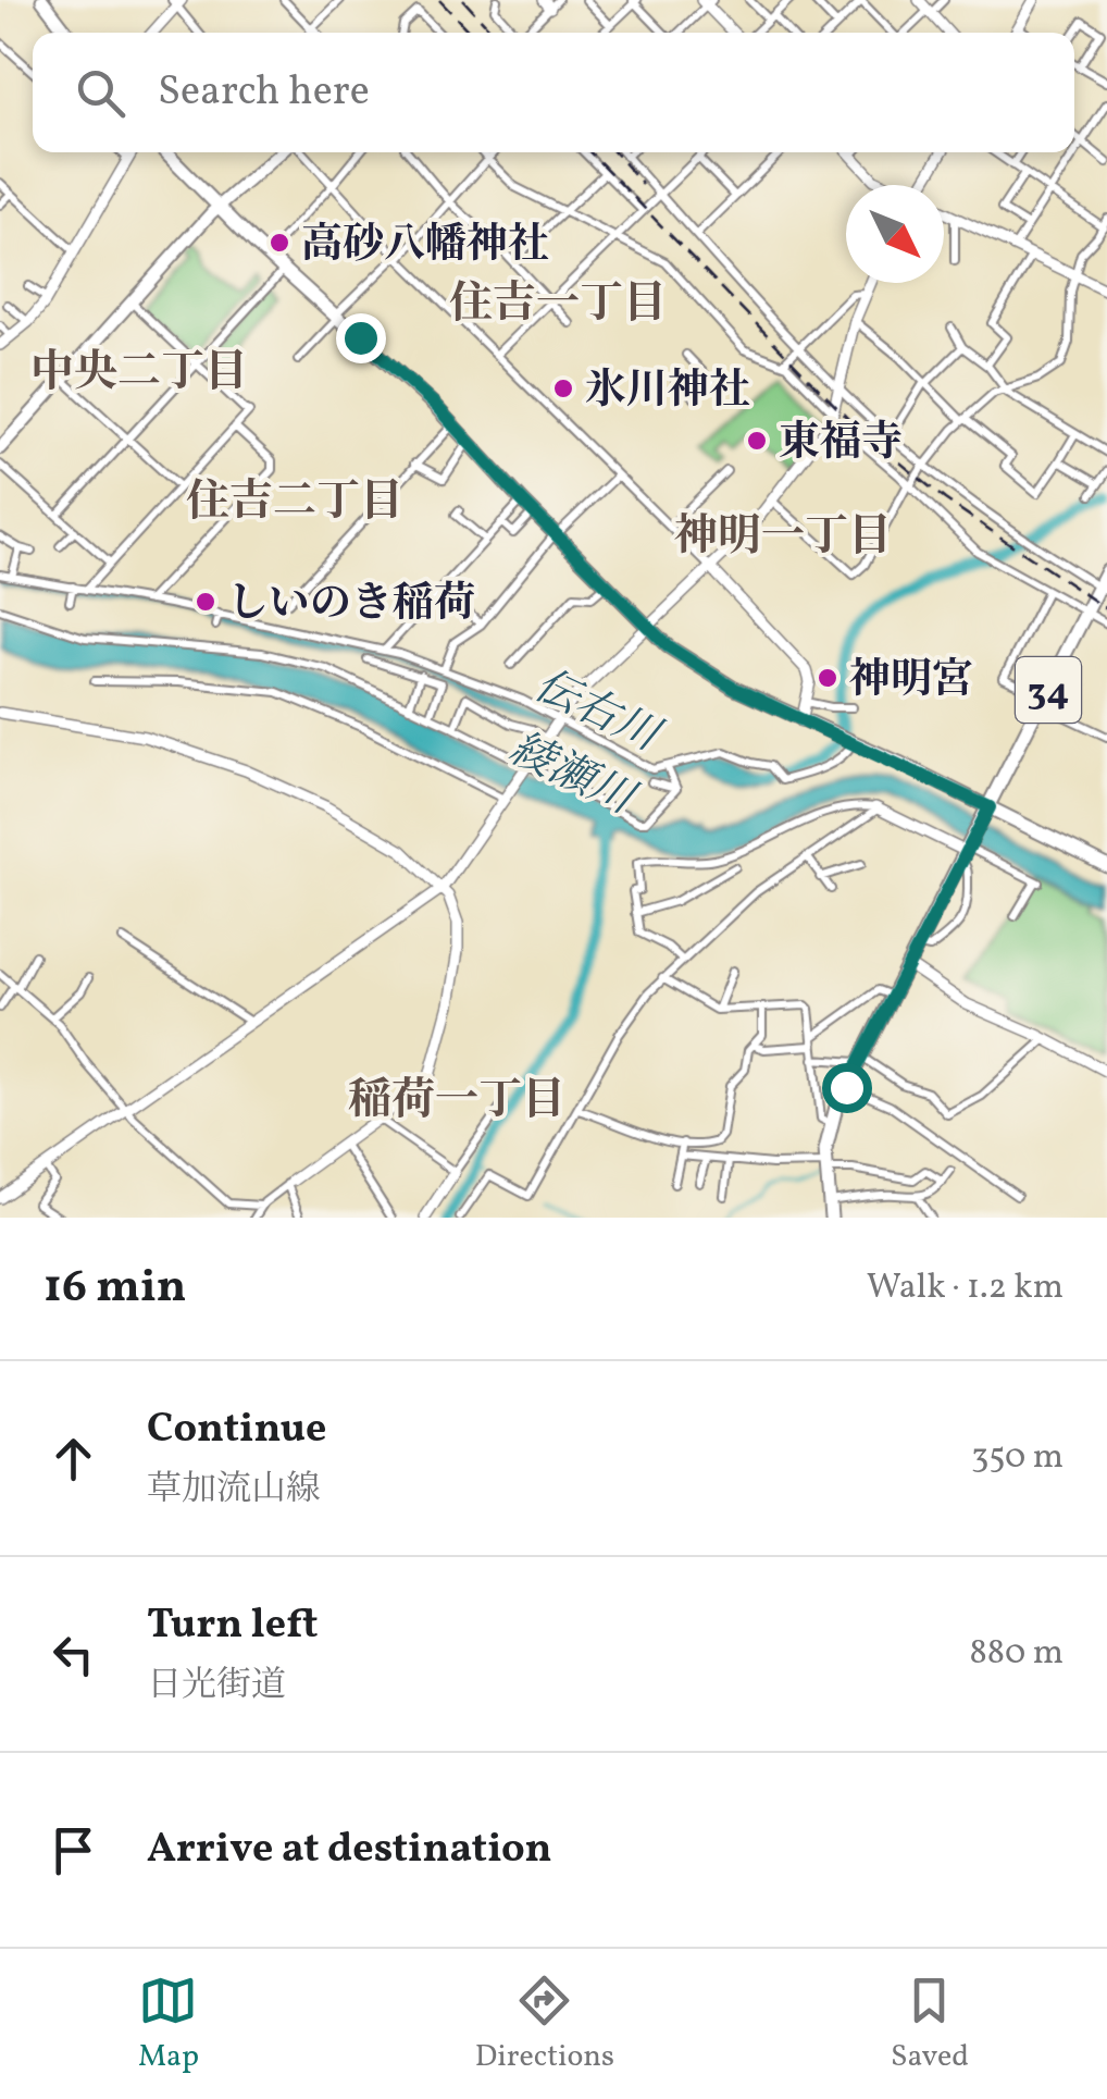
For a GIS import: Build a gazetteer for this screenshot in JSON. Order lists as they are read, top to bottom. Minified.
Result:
{"streets":{"main road":["34"]},"districts":["住吉一丁目","中央二丁目","住吉二丁目","神明一丁目","稲荷一丁目"],"water":["伝右川","綾瀬川"],"places":["高砂八幡神社","氷川神社","東福寺","しいのき稲荷","神明宮"],"north":"bottom right","page":{"search":"Search here","heading":["16 min","Walk · 1.2 km"],"list":[["Continue","草加流山線","350 m"],["Turn left","日光街道","880 m"],"Arrive at destination"],"nav":["Map","Directions","Saved"]}}
